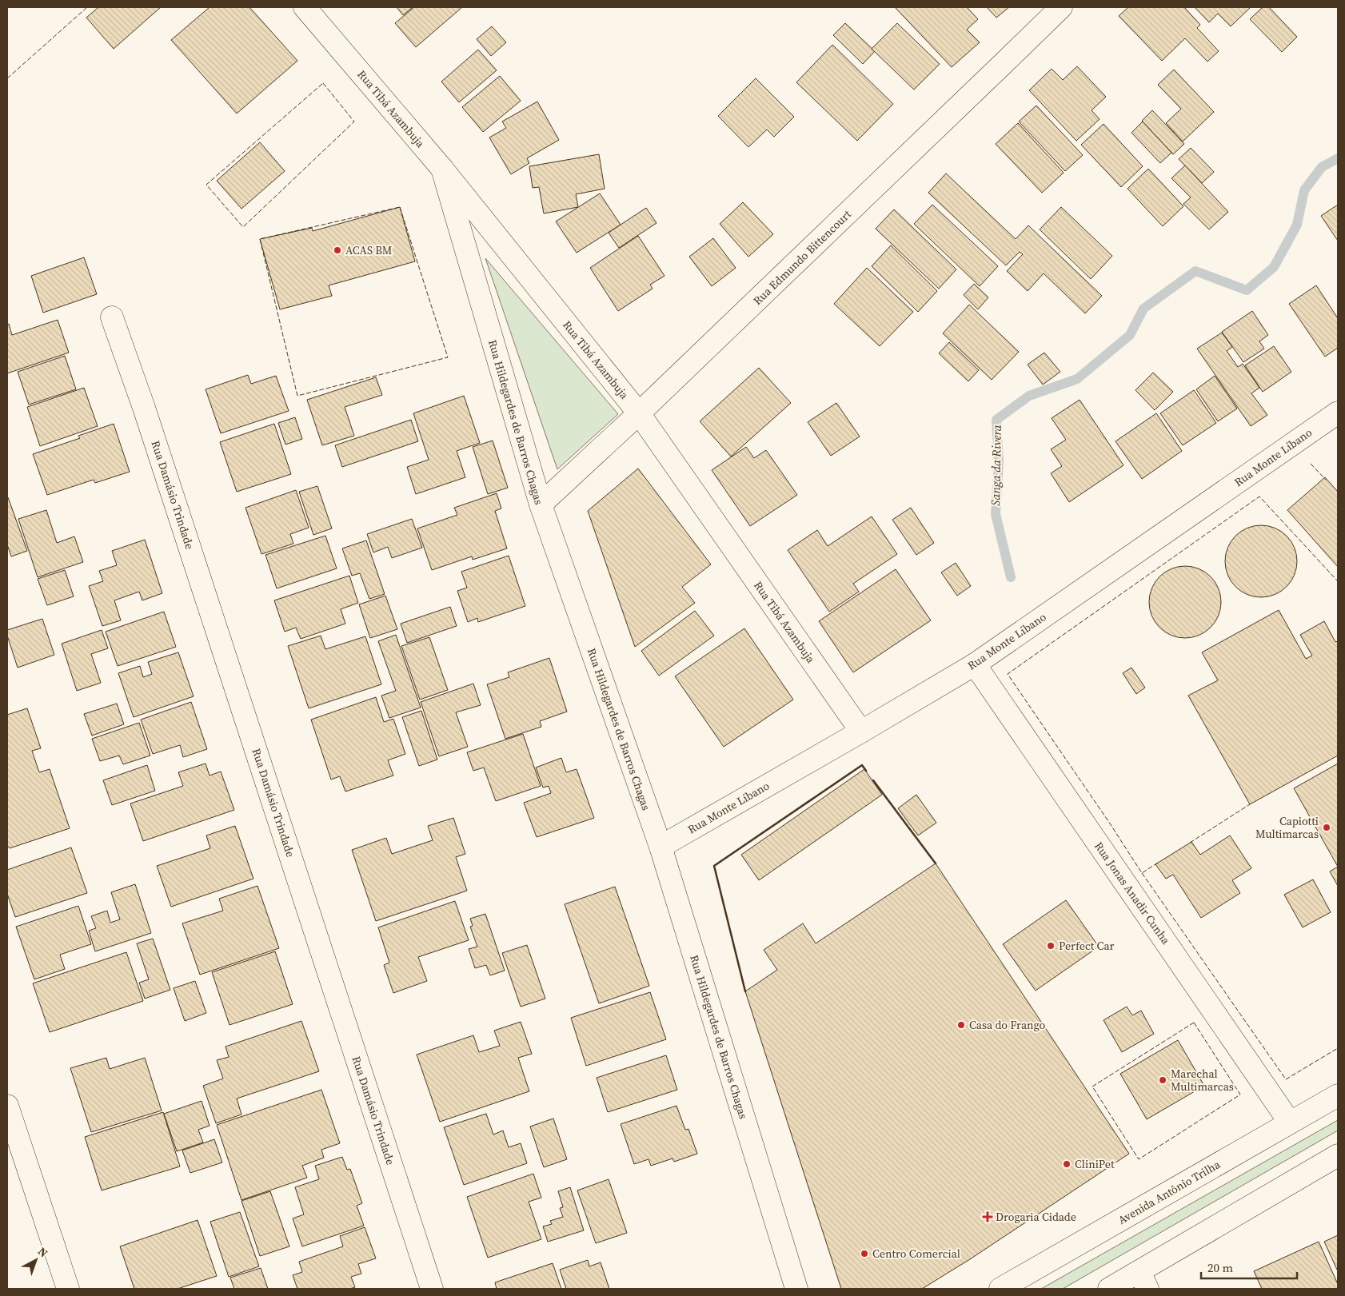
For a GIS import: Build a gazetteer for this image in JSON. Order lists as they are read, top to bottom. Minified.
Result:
{"streets":{"street":["Rua Tibá Azambuja","Rua Edmundo Bittencourt","Rua Hildegardes de Barros Chagas","Rua Monte Líbano","Rua Damásio Trindade","Rua Jonas Anadir Cunha","Avenida Antônio Trilha"]},"crossings":[["Rua Tibá Azambuja","Rua Edmundo Bittencourt"],["Rua Tibá Azambuja","Rua Hildegardes de Barros Chagas"],["Rua Tibá Azambuja","Rua Monte Líbano"],["Rua Edmundo Bittencourt","Rua Hildegardes de Barros Chagas"],["Rua Hildegardes de Barros Chagas","Rua Monte Líbano"],["Rua Monte Líbano","Rua Jonas Anadir Cunha"],["Rua Jonas Anadir Cunha","Avenida Antônio Trilha"]],"water":["Sanga da Rivera"],"places":{"other":["ACAS BM","Capiotti Multimarcas","Perfect Car","Casa do Frango","Marechal Multimarcas","CliniPet","Centro Comercial"],"health":["Drogaria Cidade"]},"scale_bar":"20 m","north":"top right"}
